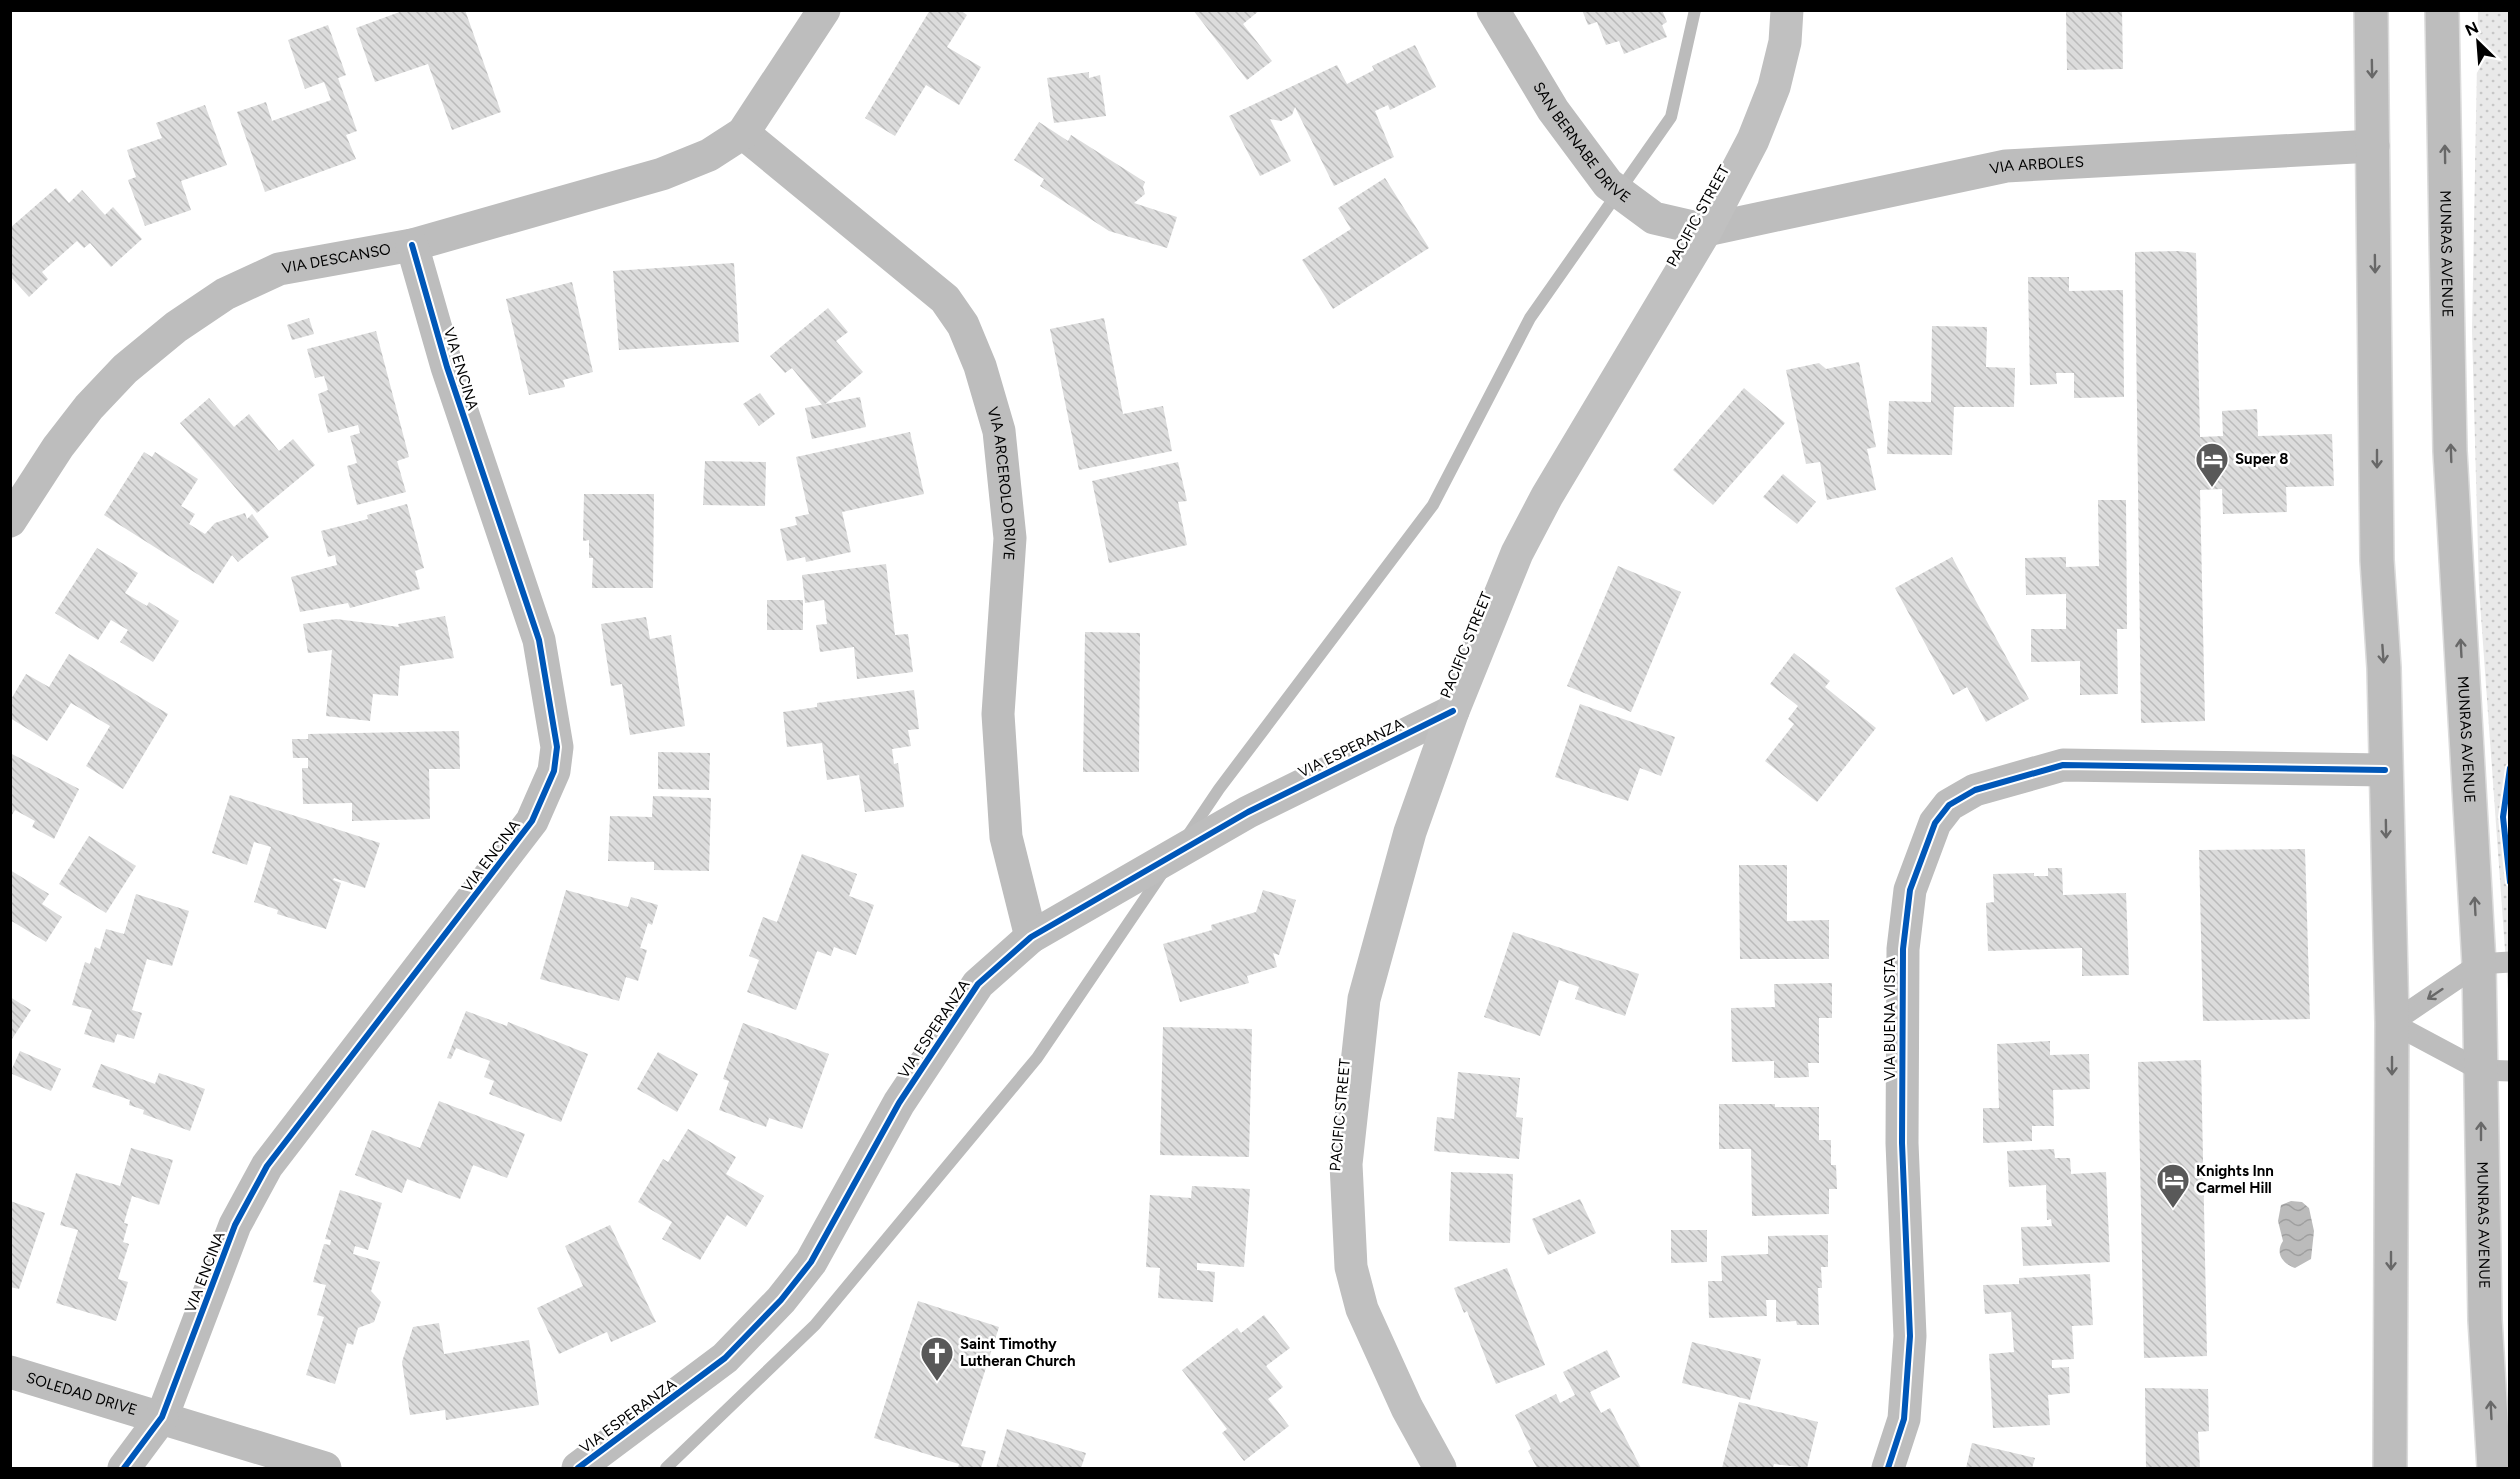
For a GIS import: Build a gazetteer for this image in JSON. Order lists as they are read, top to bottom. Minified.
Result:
{"streets":{"main road":["PACIFIC STREET"],"street":["SAN BERNABE DRIVE","VIA ARBOLES","MUNRAS AVENUE","VIA DESCANSO","VIA ENCINA","VIA ARCEROLO DRIVE","VIA ESPERANZA","VIA BUENA VISTA","SOLEDAD DRIVE"]},"crossings":[["SAN BERNABE DRIVE","VIA ARBOLES"],["SAN BERNABE DRIVE","PACIFIC STREET"],["VIA ARBOLES","PACIFIC STREET"],["PACIFIC STREET","VIA ESPERANZA"],["VIA DESCANSO","VIA ENCINA"],["VIA DESCANSO","VIA ARCEROLO DRIVE"],["VIA ENCINA","SOLEDAD DRIVE"],["VIA ARCEROLO DRIVE","VIA ESPERANZA"]],"places":{"hotel":["Super 8","Knights Inn Carmel Hill"],"church":["Saint Timothy Lutheran Church"]},"north":"top left"}
